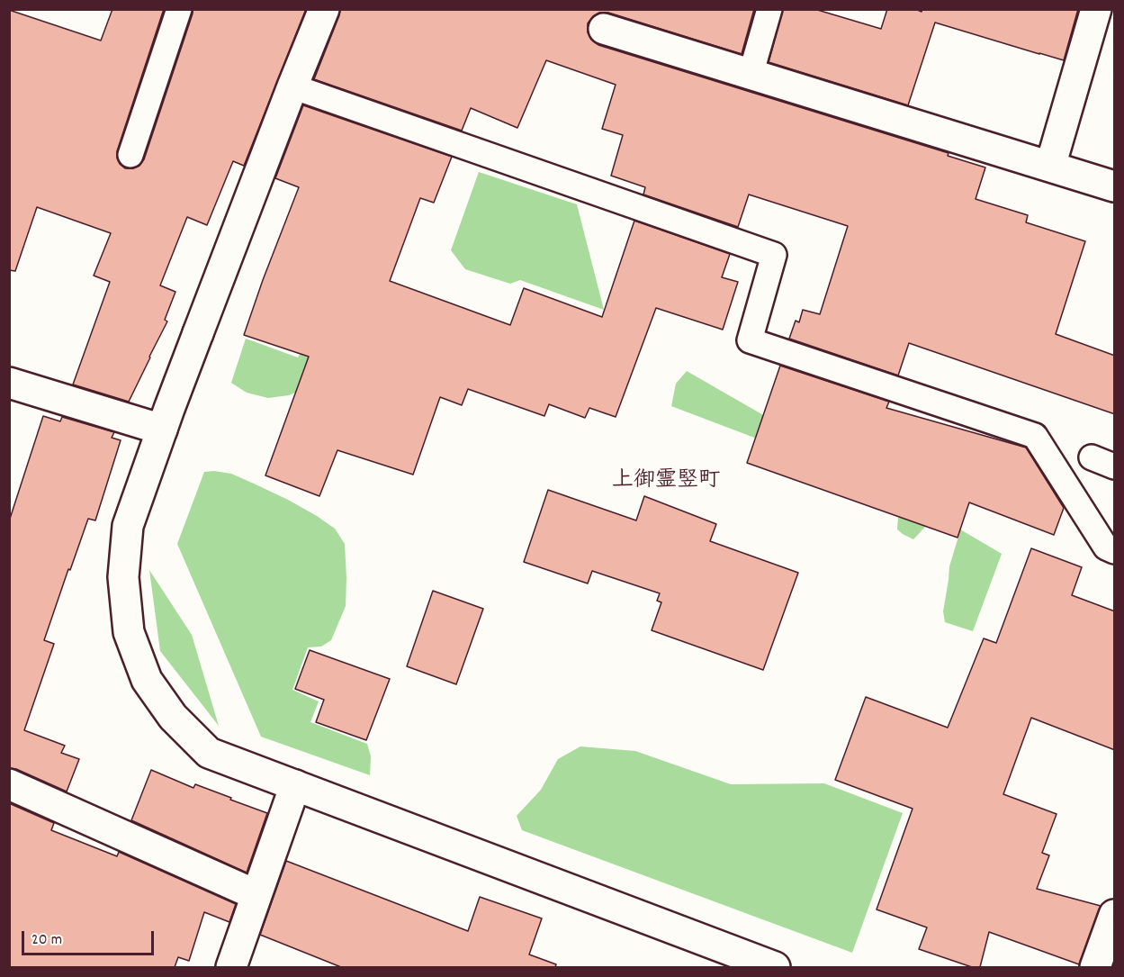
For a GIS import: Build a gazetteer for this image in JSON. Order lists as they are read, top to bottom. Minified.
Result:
{"districts":["上御霊竪町"],"scale_bar":"20 m"}
